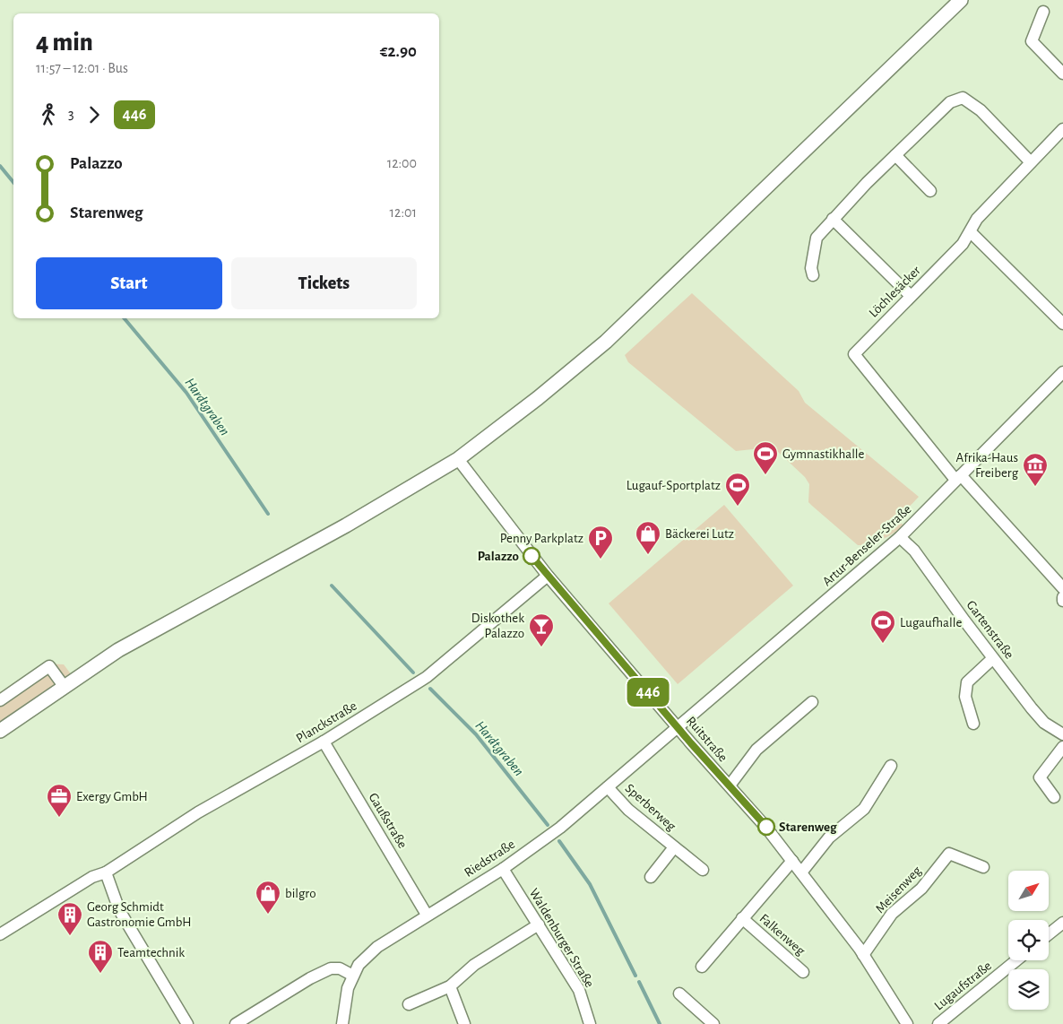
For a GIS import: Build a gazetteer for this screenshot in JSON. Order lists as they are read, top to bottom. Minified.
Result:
{"streets":{"street":["Löchlesäcker","Artur-Benseler-Straße","Gartenstraße","Planckstraße","Ruitstraße","Sperberweg","Gaußstraße","Riedstraße","Meisenweg","Falkenweg","Waldenburger Straße","Lugaufstraße"]},"crossings":[["Löchlesäcker","Artur-Benseler-Straße"],["Artur-Benseler-Straße","Gartenstraße"],["Artur-Benseler-Straße","Ruitstraße"],["Artur-Benseler-Straße","Riedstraße"],["Planckstraße","Ruitstraße"],["Planckstraße","Gaußstraße"],["Ruitstraße","Riedstraße"],["Ruitstraße","Meisenweg"],["Ruitstraße","Falkenweg"],["Sperberweg","Riedstraße"],["Gaußstraße","Riedstraße"],["Riedstraße","Waldenburger Straße"]],"water":["Hardtgraben"],"places":{"sports":["Gymnastikhalle","Lugauf-Sportplatz","Lugaufhalle"],"museum":["Afrika-Haus Freiberg"],"shop":["Bäckerei Lutz","bilgro"],"other":["Palazzo","Starenweg"],"parking":["Penny Parkplatz"],"bar":["Diskothek Palazzo"],"office":["Exergy GmbH"],"building":["Georg Schmidt Gastronomie GmbH","Teamtechnik"]},"lines":["bus line 446"],"north":"top right","page":{"on_map":"446","heading":["4 min","11:57 – 12:01 · Bus","€2.90"],"legs":["3","446"],"list":[{"name":"Palazzo","value":"12:00"},{"name":"Starenweg","value":"12:01"}],"buttons":["Start","Tickets"]}}
